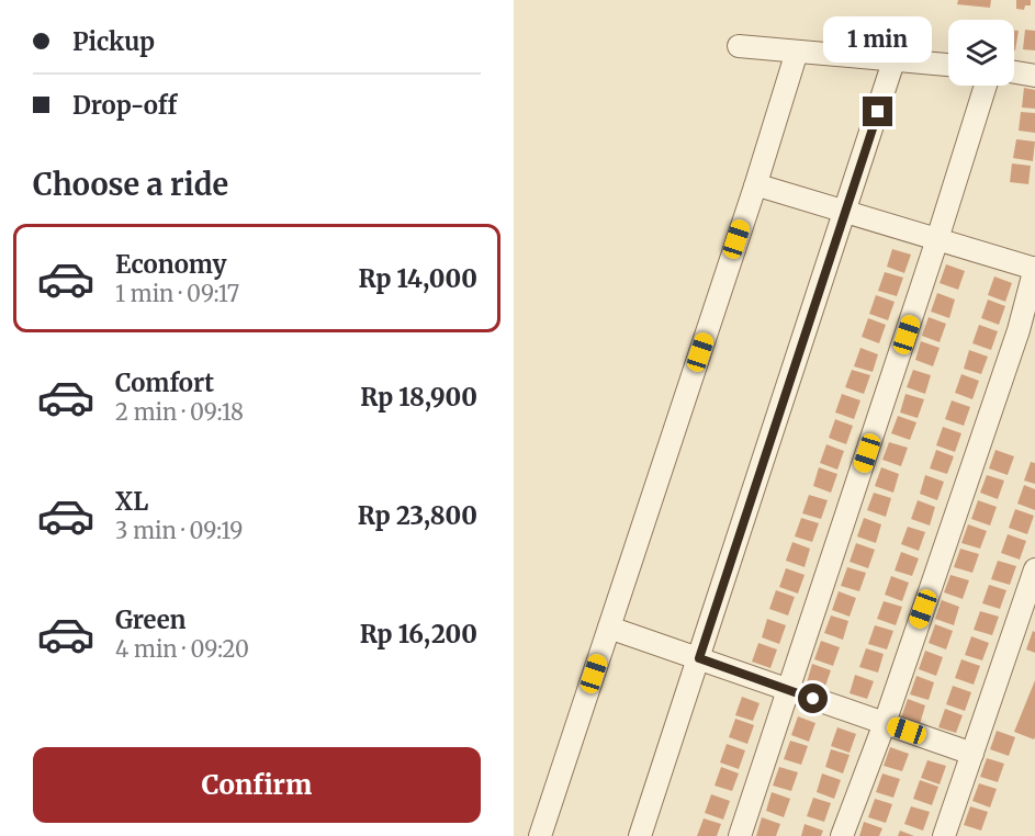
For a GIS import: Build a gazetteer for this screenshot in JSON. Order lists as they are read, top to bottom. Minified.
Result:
{"page":{"banner":["Pickup","Drop-off"],"bubble":"1 min","heading":"Choose a ride","list":[{"name":"Economy","note":"1 min · 09:17","value":"Rp 14,000"},{"name":"Comfort","note":"2 min · 09:18","value":"Rp 18,900"},{"name":"XL","note":"3 min · 09:19","value":"Rp 23,800"},{"name":"Green","note":"4 min · 09:20","value":"Rp 16,200"}],"buttons":"Confirm"}}
